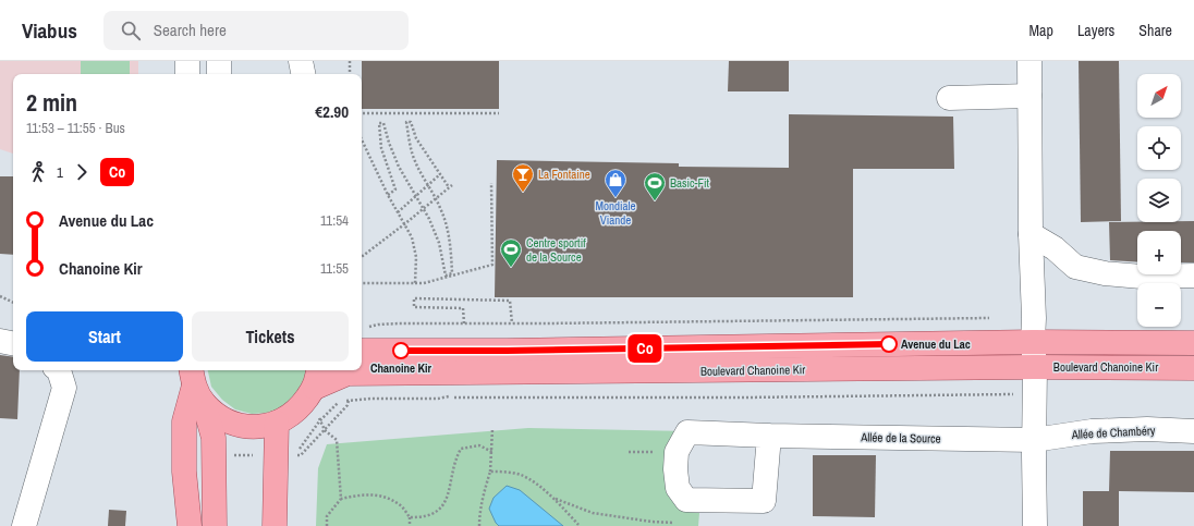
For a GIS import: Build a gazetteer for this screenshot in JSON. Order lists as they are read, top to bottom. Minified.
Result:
{"streets":{"main road":["Boulevard Chanoine Kir"],"street":["Allée de Chambéry","Allée de la Source"]},"crossings":[["Allée de Chambéry","Allée de la Source"]],"places":{"bar":["La Fontaine"],"shop":["Mondiale Viande"],"sports":["Basic-Fit","Centre sportif de la Source"],"other":["Avenue du Lac","Chanoine Kir"]},"lines":["bus line Co"],"north":"top right","page":{"header":"Viabus","search":"Search here","nav":["Map","Layers","Share"],"on_map":"Co","map_buttons":["+","−"],"heading":["2 min","11:53 – 11:55 · Bus","€2.90"],"legs":["1","Co"],"list":[{"name":"Avenue du Lac","value":"11:54"},{"name":"Chanoine Kir","value":"11:55"}],"buttons":["Start","Tickets"]}}
